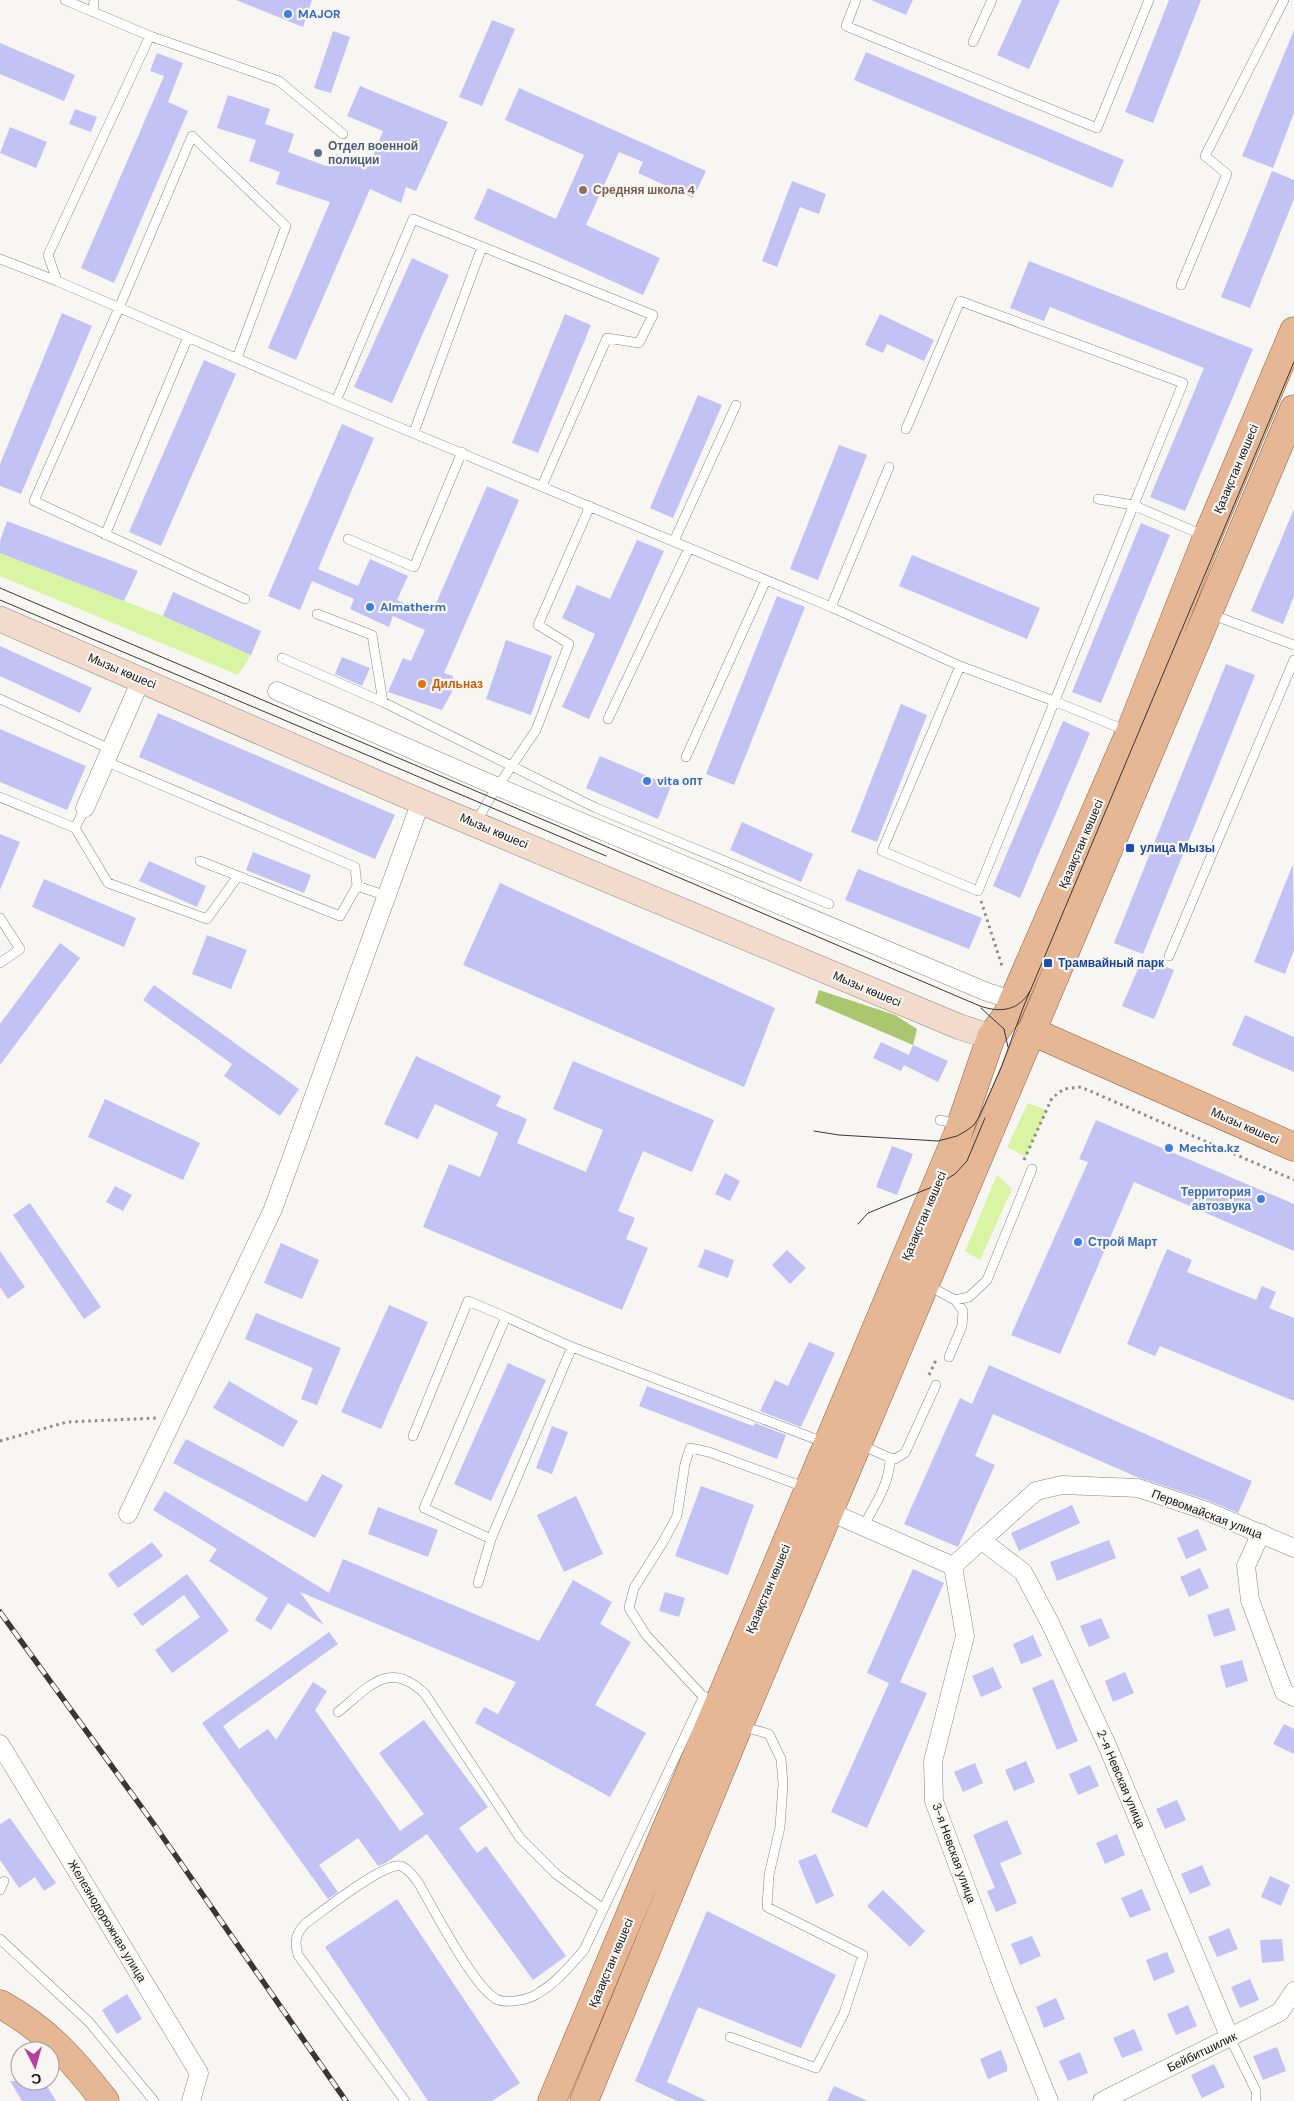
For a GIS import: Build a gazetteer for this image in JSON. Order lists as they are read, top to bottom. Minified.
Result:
{"streets":{"main road":["Қазақстан көшесі","Мызы көшесі"],"street":["Первомайская улица","2-я Невская улица","3-я Невская улица","Железнодорожная улица","Бейбитшилик"]},"crossings":[["Қазақстан көшесі","Мызы көшесі"],["Первомайская улица","2-я Невская улица"],["Первомайская улица","3-я Невская улица"],["2-я Невская улица","Бейбитшилик"]],"places":{"other":["MAJOR","Отдел военной полиции","Средняя школа 4","Almatherm","Дильназ","vita опт","Mechta.kz","Территория автозвука","Строй Март"],"transit":["улица Мызы","Трамвайный парк"]},"north":"bottom"}
